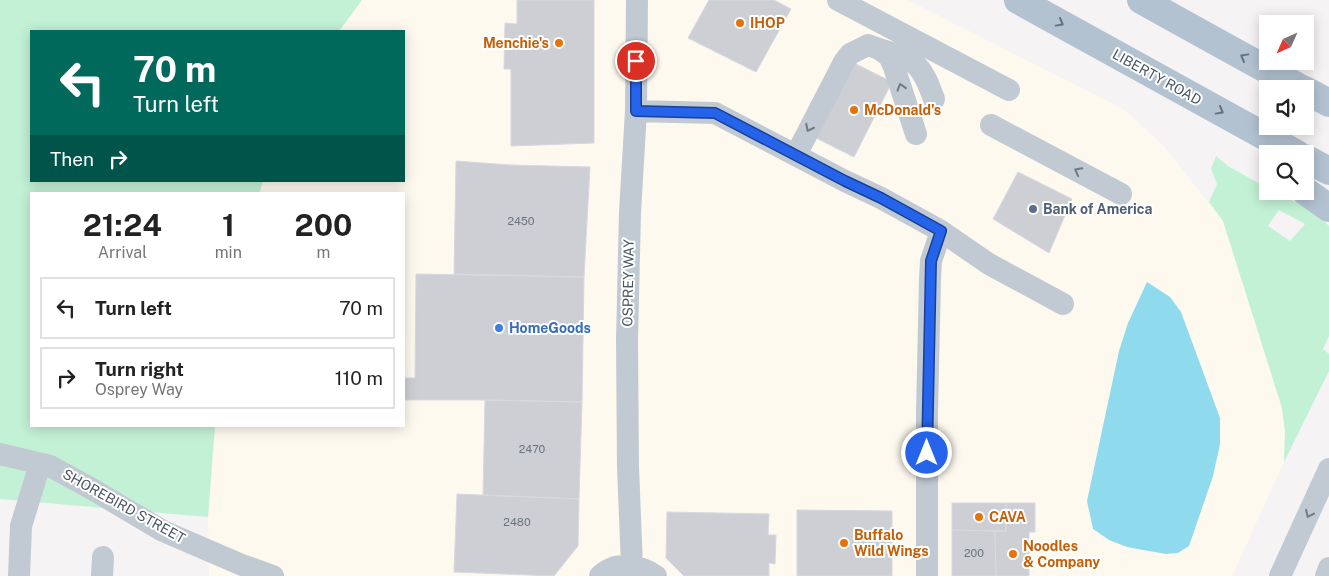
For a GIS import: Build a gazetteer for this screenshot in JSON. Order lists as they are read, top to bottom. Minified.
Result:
{"streets":{"main road":["LIBERTY ROAD"],"street":["OSPREY WAY","SHOREBIRD STREET"]},"places":["IHOP","Menchie's","McDonald's","Bank of America","HomeGoods","CAVA","Buffalo Wild Wings","Noodles & Company"],"house_numbers":["2450","2470","2480","200"],"north":"bottom left","page":{"turn":["70 m","Turn left"],"then":"Then","eta":["21:24","Arrival","1","min","200","m"],"list":[{"name":"Turn left","value":"70 m"},{"name":"Turn right","note":"Osprey Way","value":"110 m"}]}}
